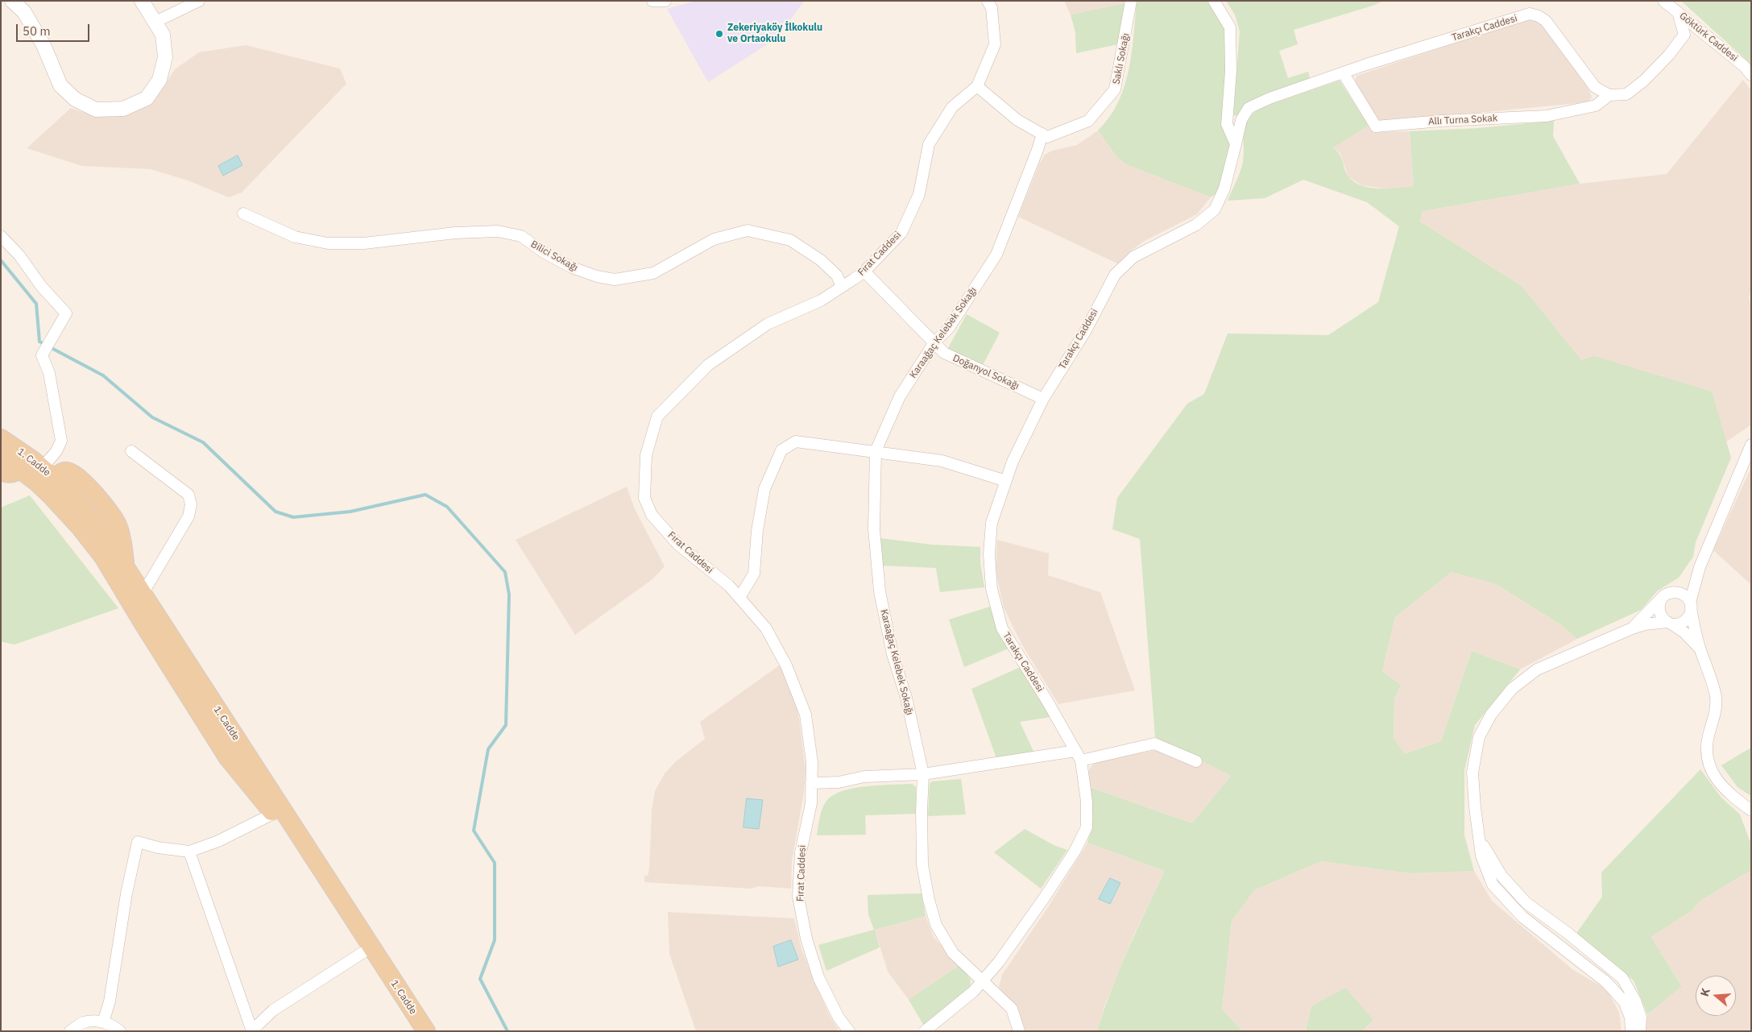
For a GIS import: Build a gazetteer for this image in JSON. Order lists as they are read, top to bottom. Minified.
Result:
{"streets":{"main road":["1. Cadde"],"street":["Tarakçı Caddesi","Göktürk Caddesi","Saklı Sokağı","Allı Turna Sokak","Fırat Caddesi","Bilici Sokağı","Karaağaç Kelebek Sokağı","Doğanyol Sokağı"]},"crossings":[["Tarakçı Caddesi","Allı Turna Sokak"],["Tarakçı Caddesi","Karaağaç Kelebek Sokağı"],["Tarakçı Caddesi","Doğanyol Sokağı"],["Saklı Sokağı","Karaağaç Kelebek Sokağı"],["Fırat Caddesi","Bilici Sokağı"],["Fırat Caddesi","Doğanyol Sokağı"],["Karaağaç Kelebek Sokağı","Doğanyol Sokağı"]],"places":["Zekeriyaköy İlkokulu ve Ortaokulu"],"scale_bar":"50 m","north":"left"}
